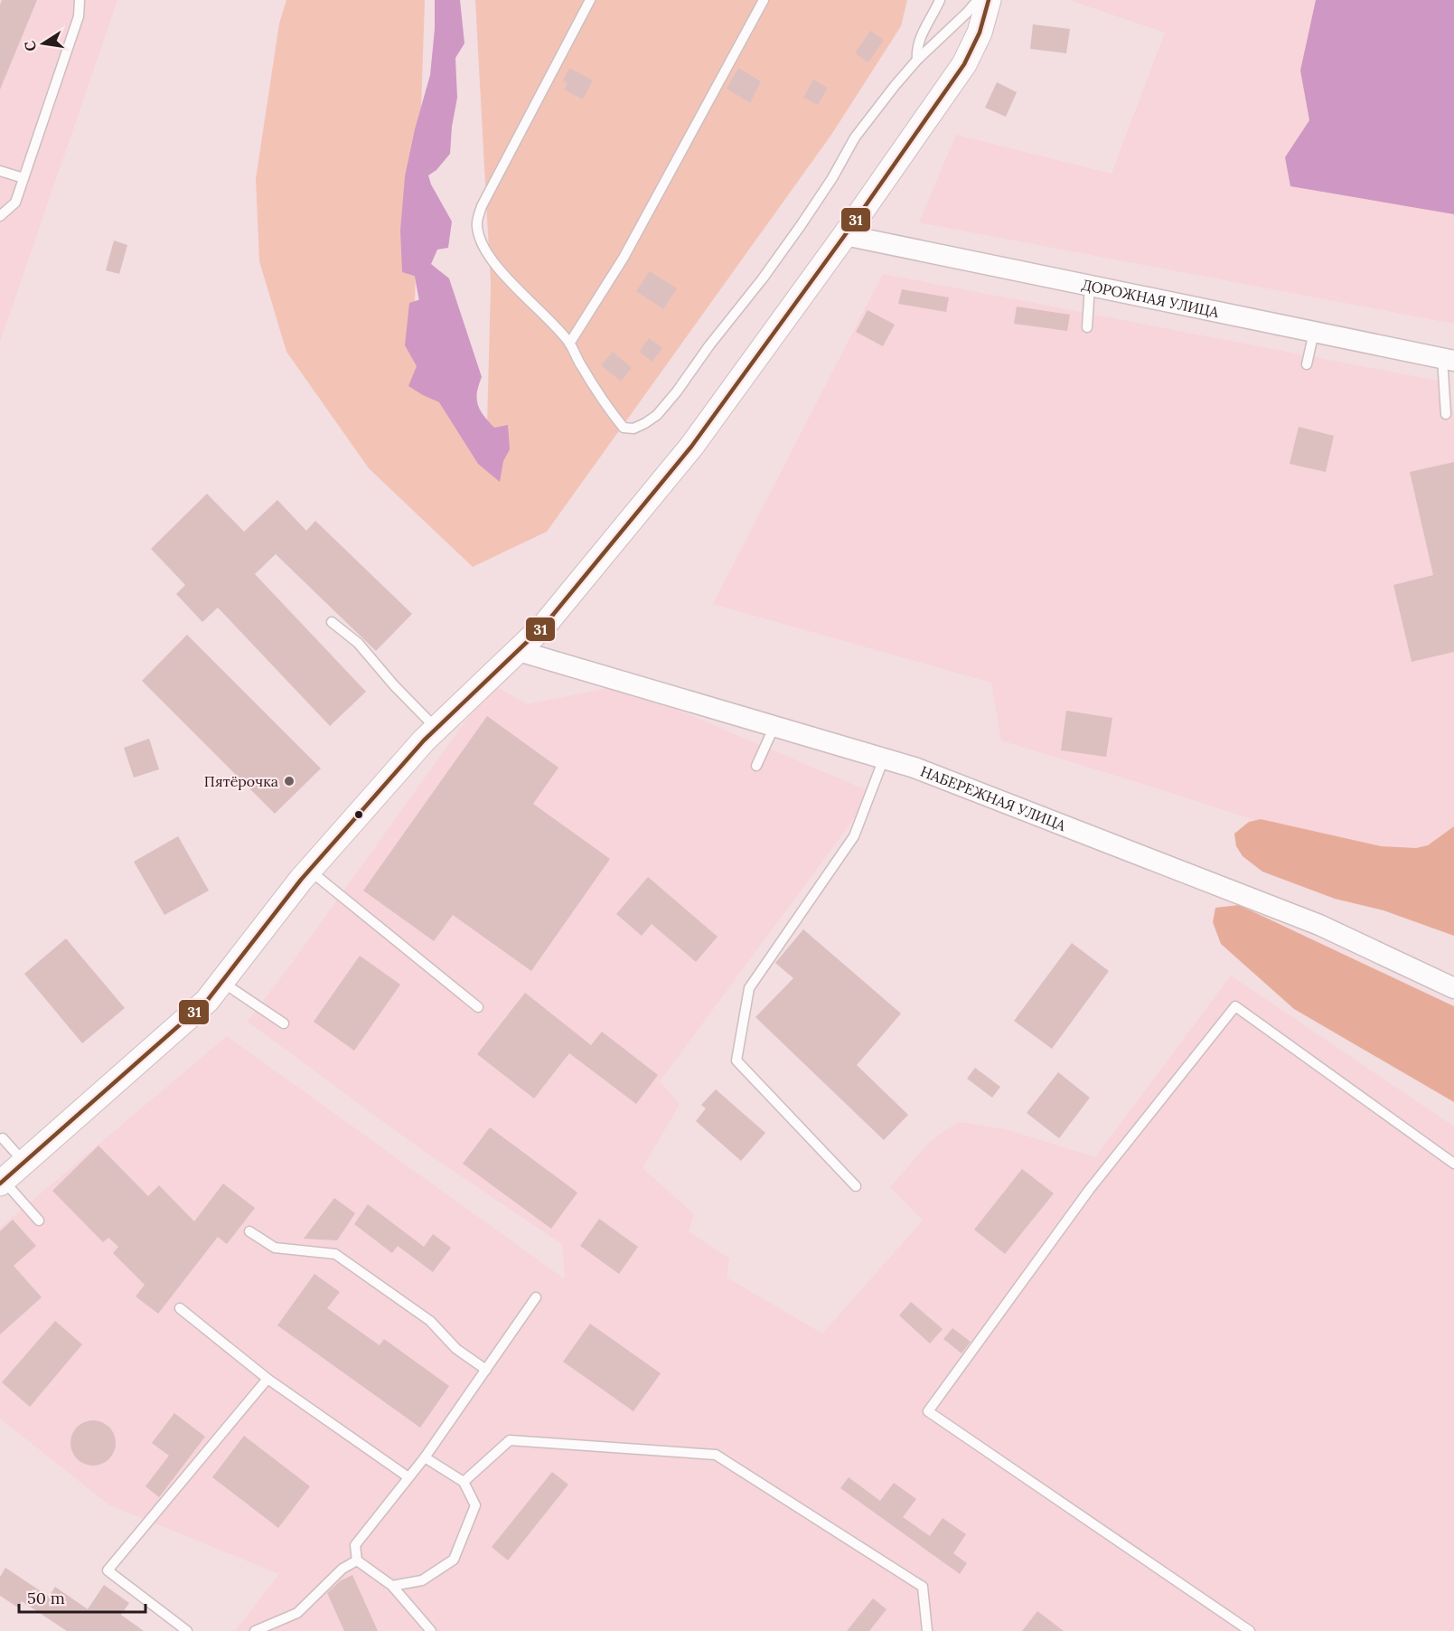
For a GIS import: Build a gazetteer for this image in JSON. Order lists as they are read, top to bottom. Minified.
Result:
{"streets":{"street":["ДОРОЖНАЯ УЛИЦА","НАБЕРЕЖНАЯ УЛИЦА"]},"places":["Пятёрочка"],"lines":["transit line 31"],"scale_bar":"50 m","north":"left"}
